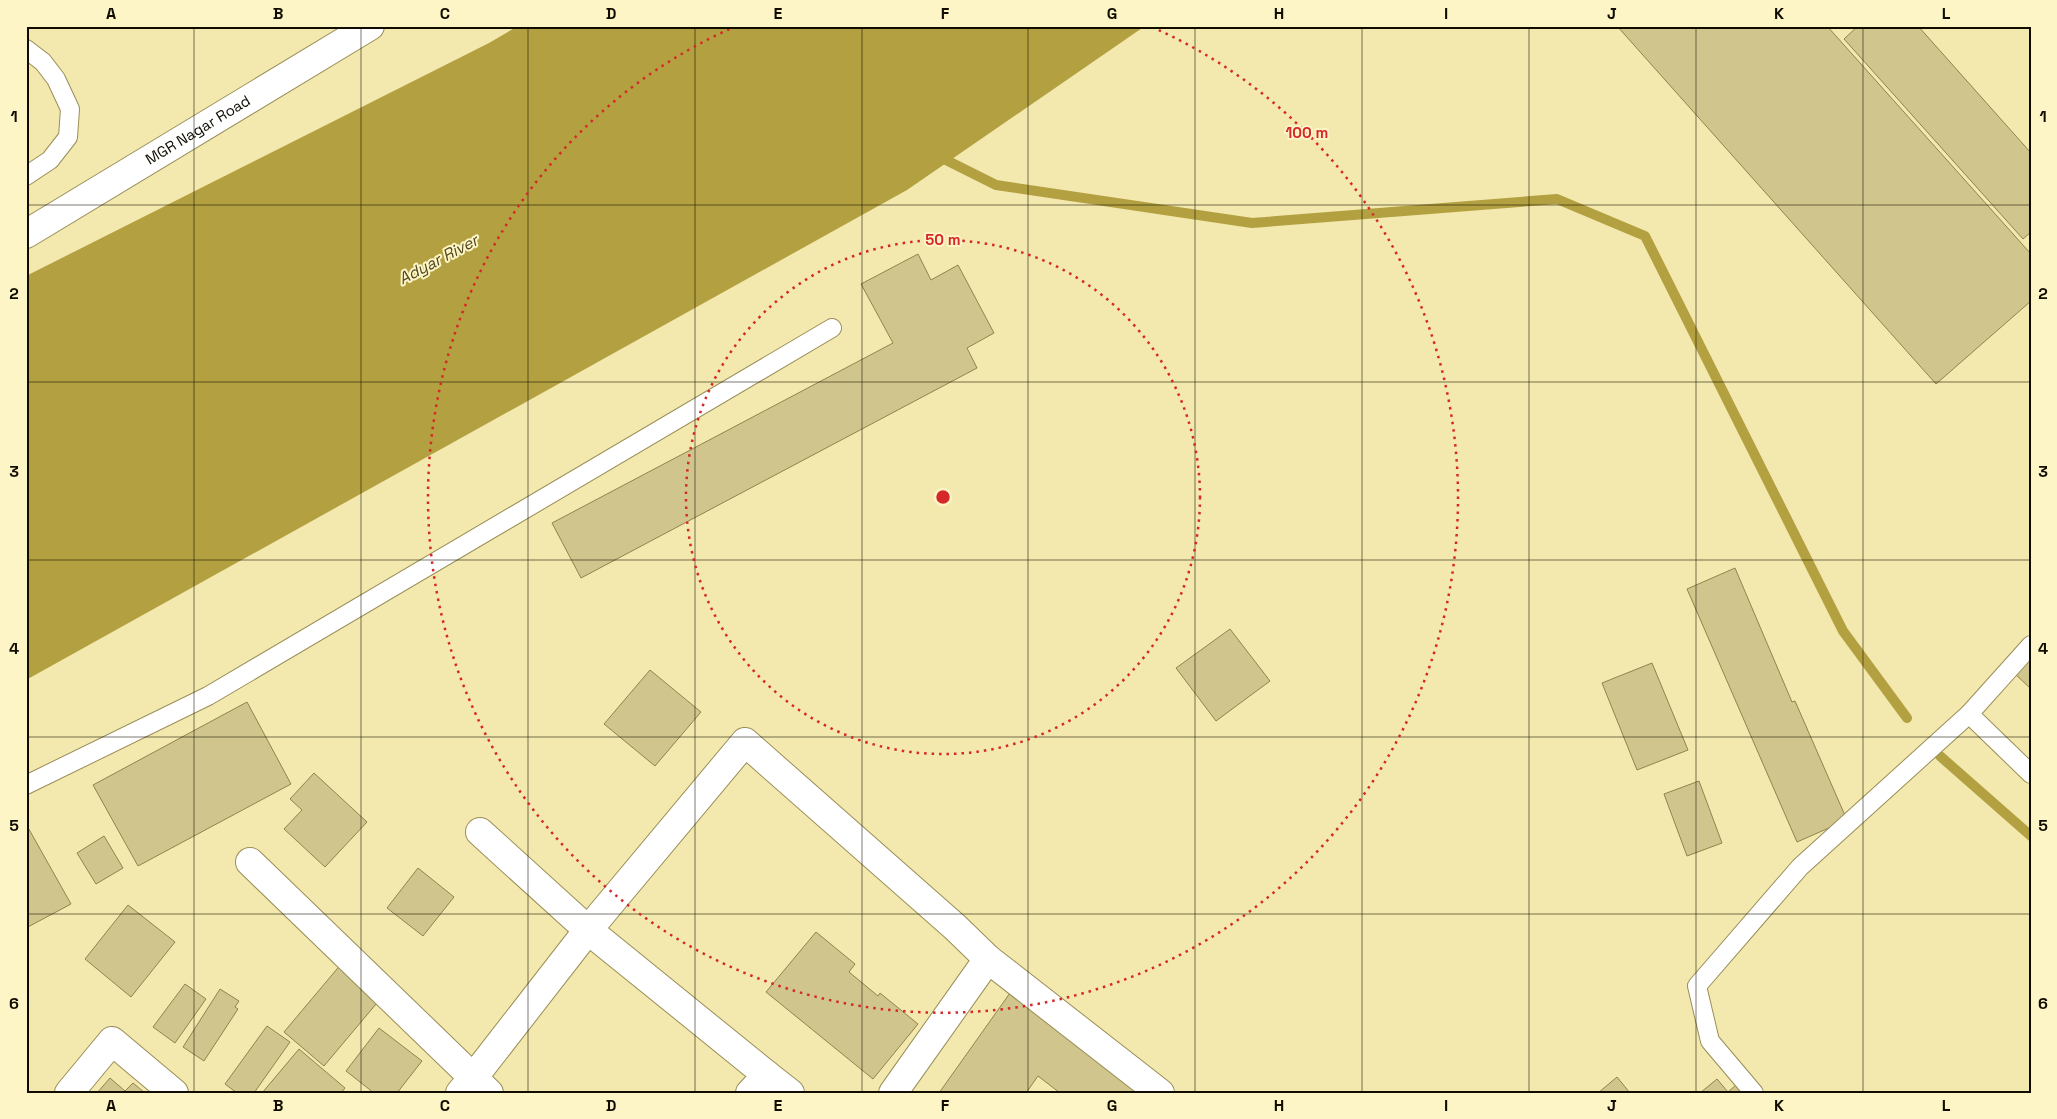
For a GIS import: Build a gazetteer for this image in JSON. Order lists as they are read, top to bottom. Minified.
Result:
{"streets":{"street":["MGR Nagar Road"]},"water":["Adyar River"],"grid":{"columns":["A","B","C","D","E","F","G","H","I","J","K","L"],"rows":["1","2","3","4","5","6"]},"rings":["100 m","50 m"]}
